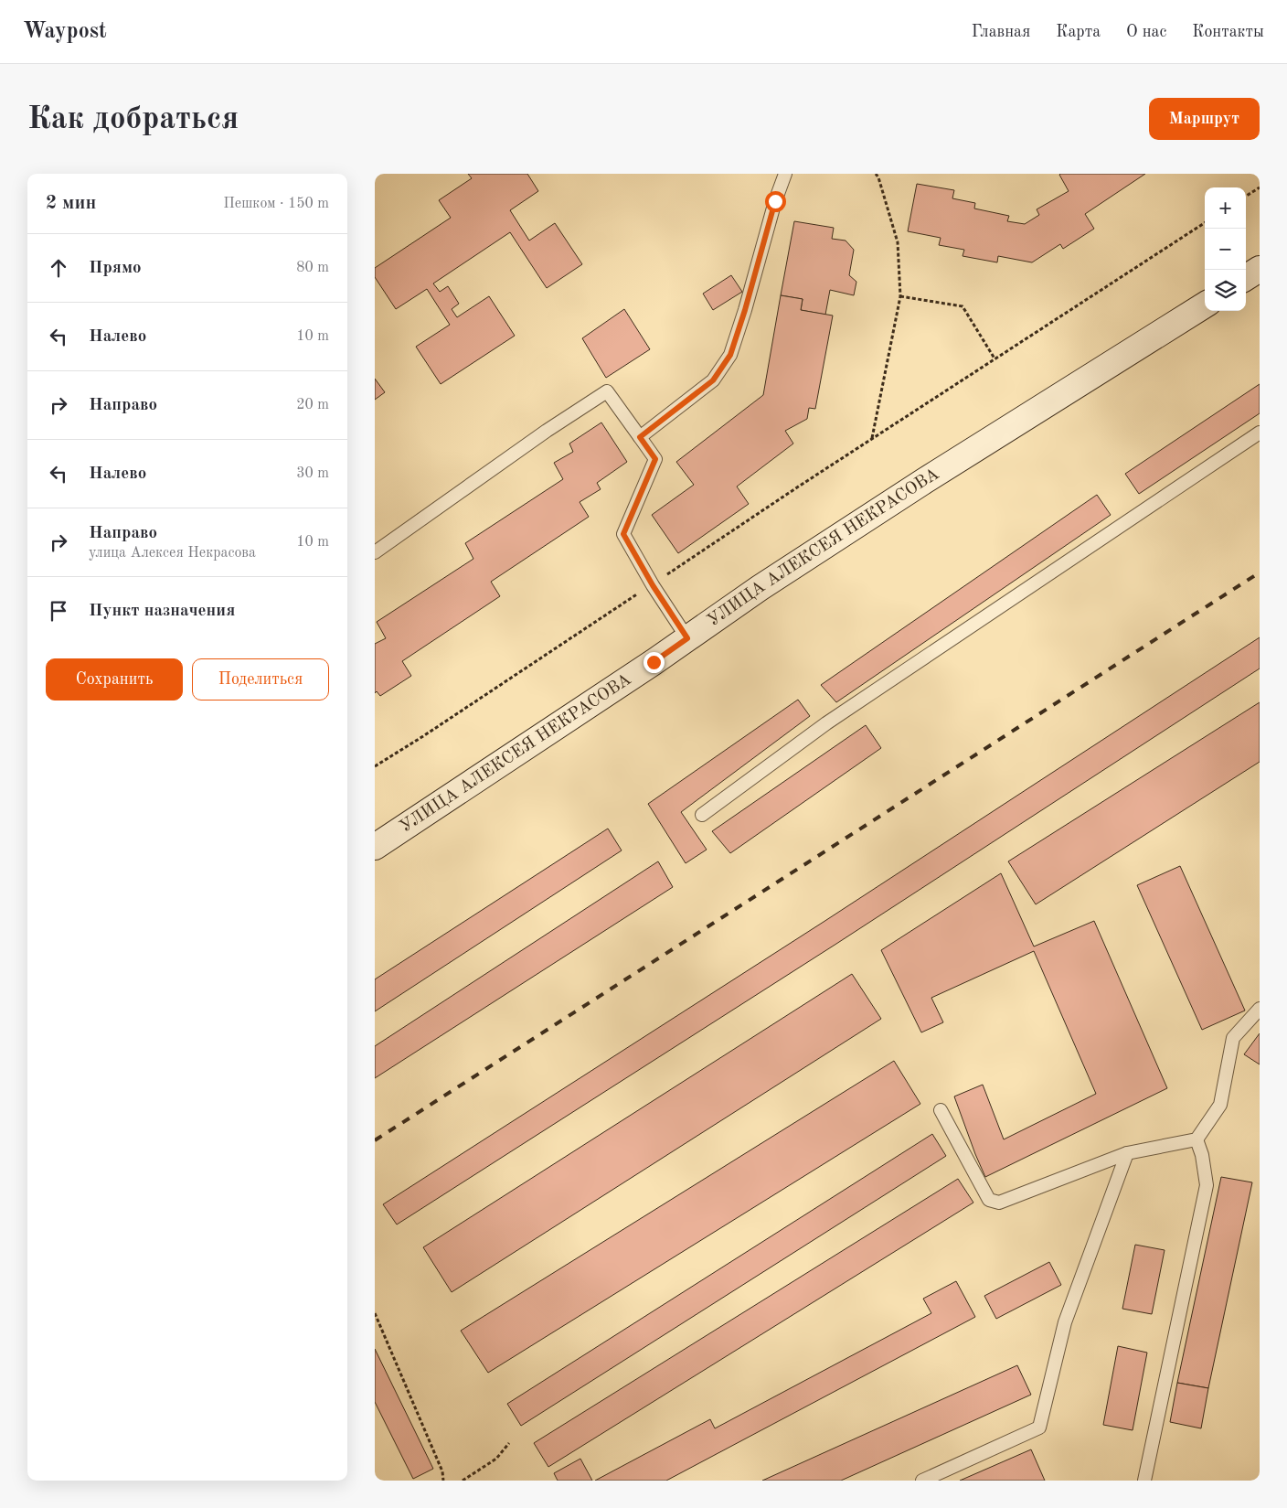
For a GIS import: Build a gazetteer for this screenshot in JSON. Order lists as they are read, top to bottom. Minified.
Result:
{"streets":{"street":["УЛИЦА АЛЕКСЕЯ НЕКРАСОВА"]},"page":{"header":"Waypost","nav":["Главная","Карта","О нас","Контакты"],"buttons":["Маршрут",["Сохранить","Поделиться"]],"title":"Как добраться","heading":["2 мин","Пешком · 150 m"],"map_buttons":["+","−"],"list":[["Прямо","80 m"],["Налево","10 m"],["Направо","20 m"],["Налево","30 m"],["Направо","улица Алексея Некрасова","10 m"],"Пункт назначения"]}}
